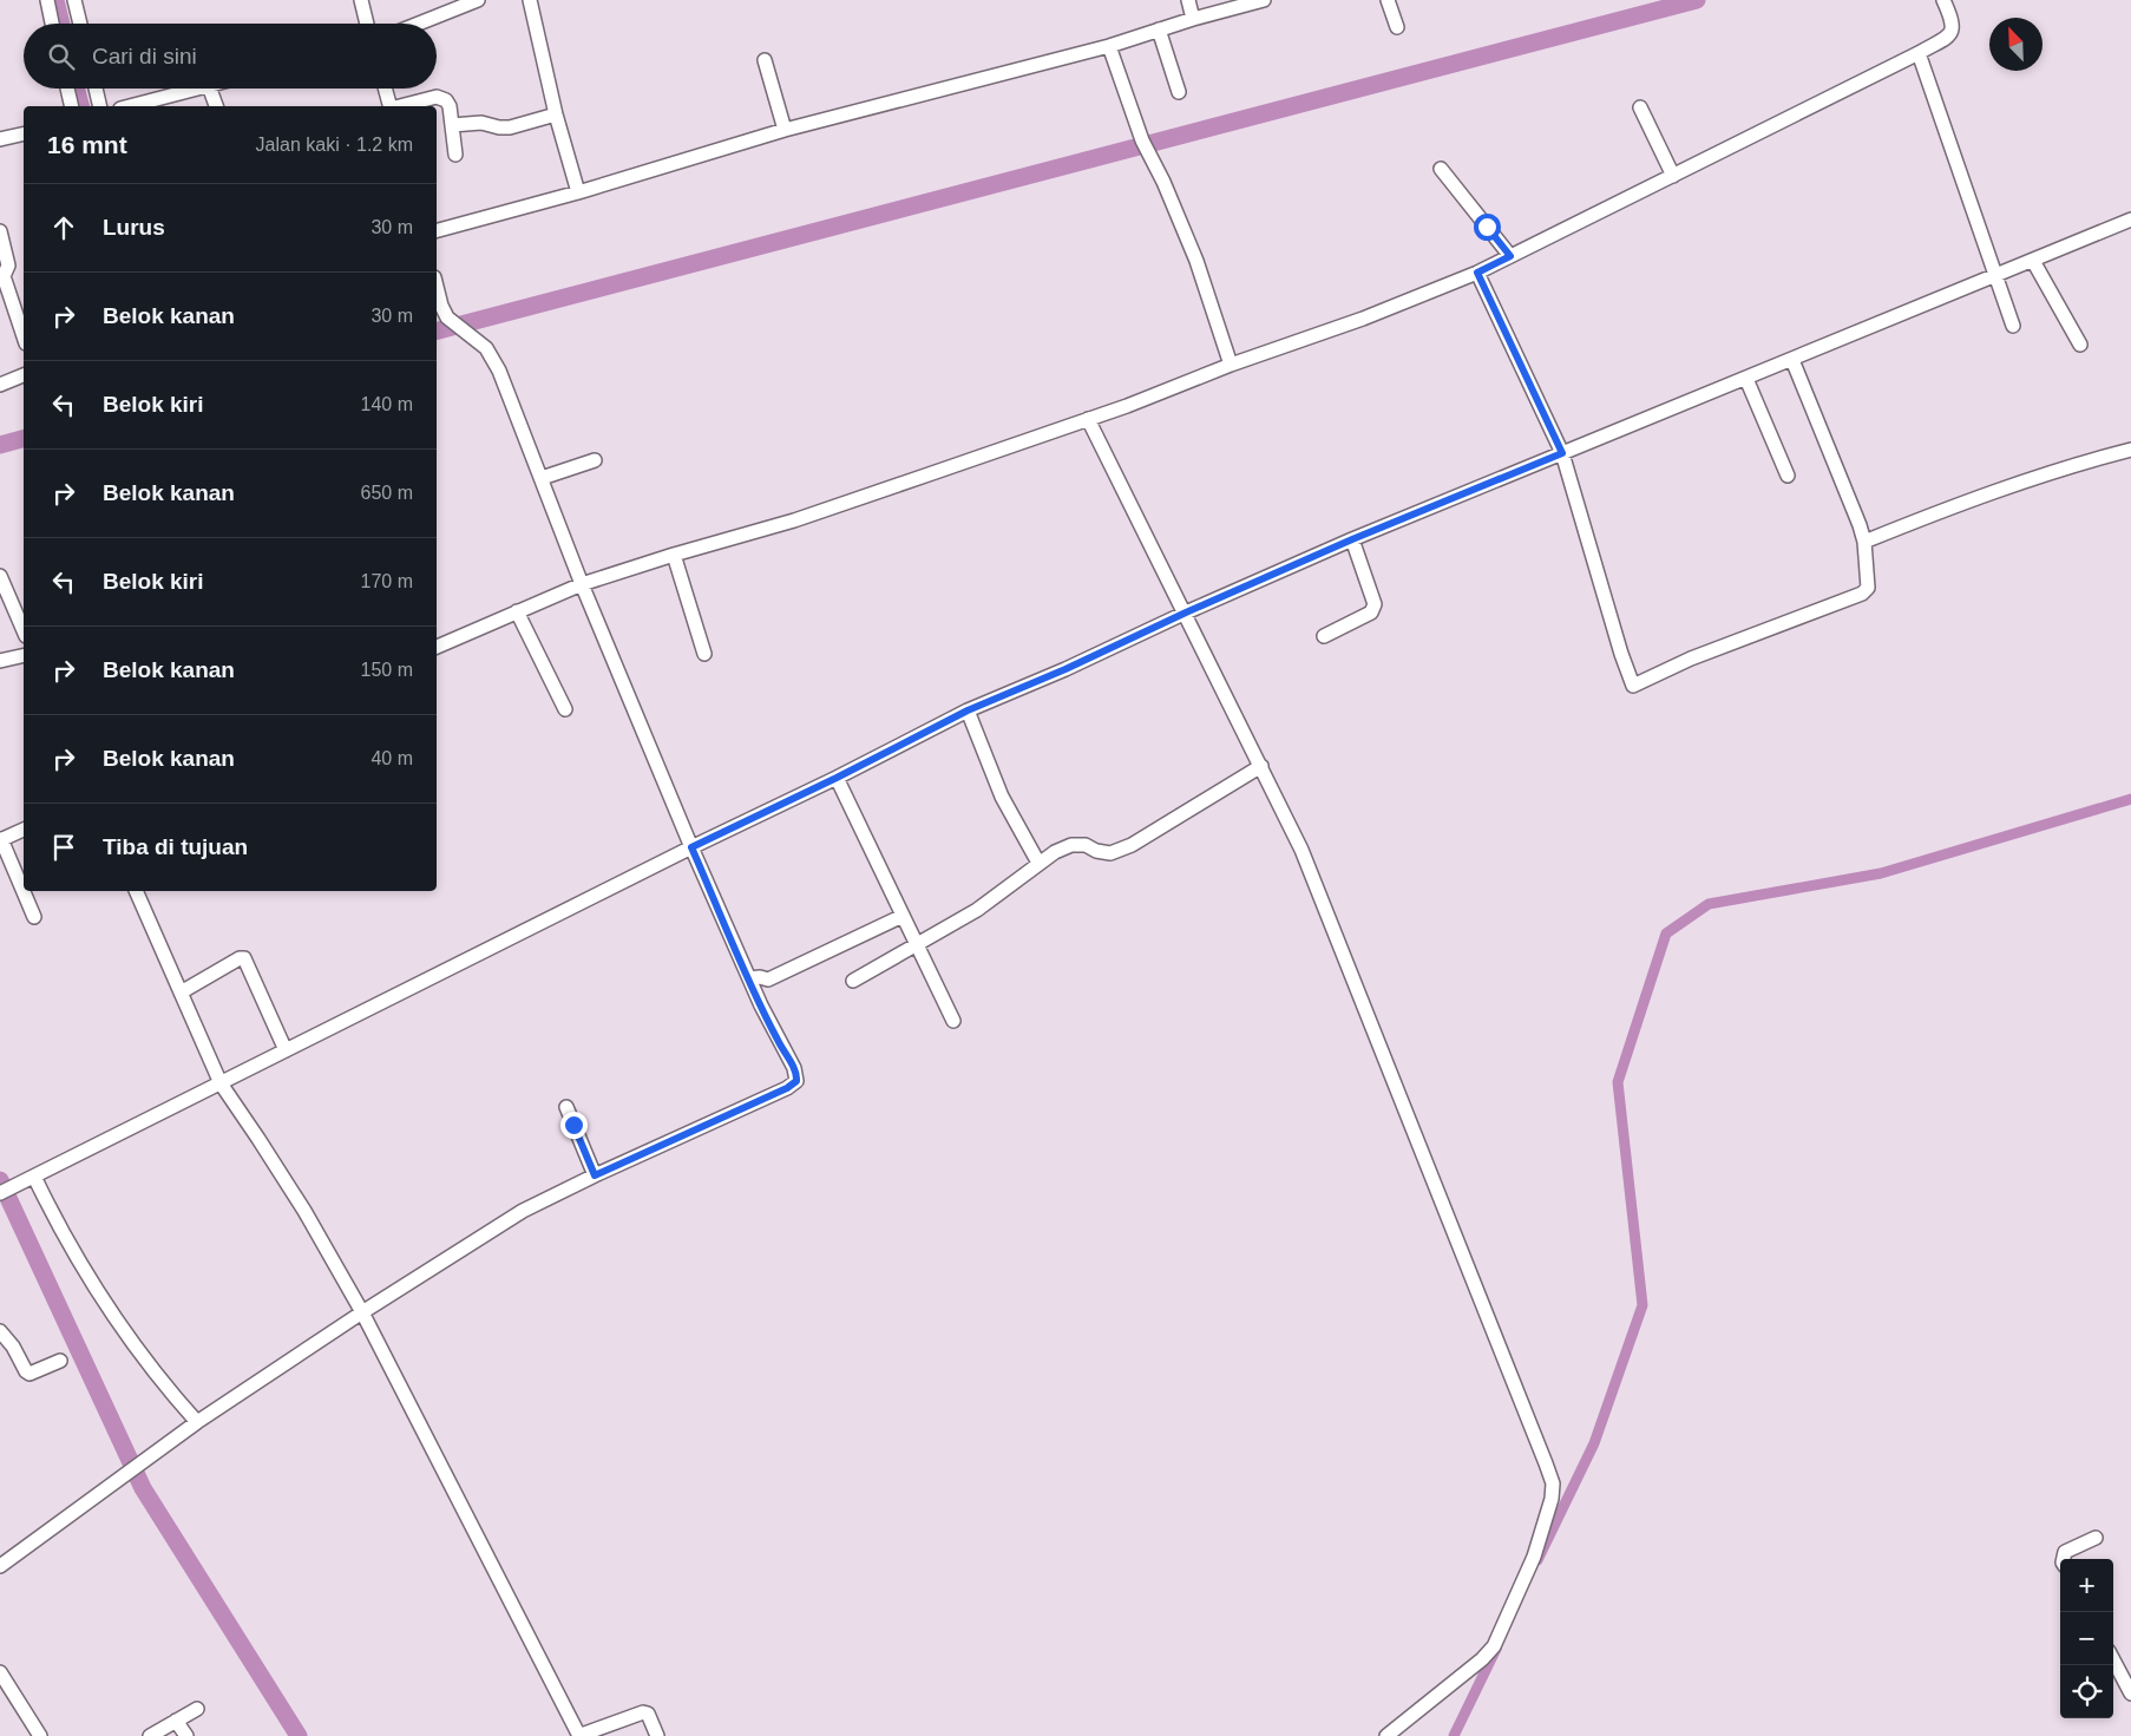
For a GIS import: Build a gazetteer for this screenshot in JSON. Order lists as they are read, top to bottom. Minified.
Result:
{"north":"top left","page":{"search":"Cari di sini","heading":["16 mnt","Jalan kaki · 1.2 km"],"list":[["Lurus","30 m"],["Belok kanan","30 m"],["Belok kiri","140 m"],["Belok kanan","650 m"],["Belok kiri","170 m"],["Belok kanan","150 m"],["Belok kanan","40 m"],"Tiba di tujuan"],"map_buttons":["+","−"]}}
